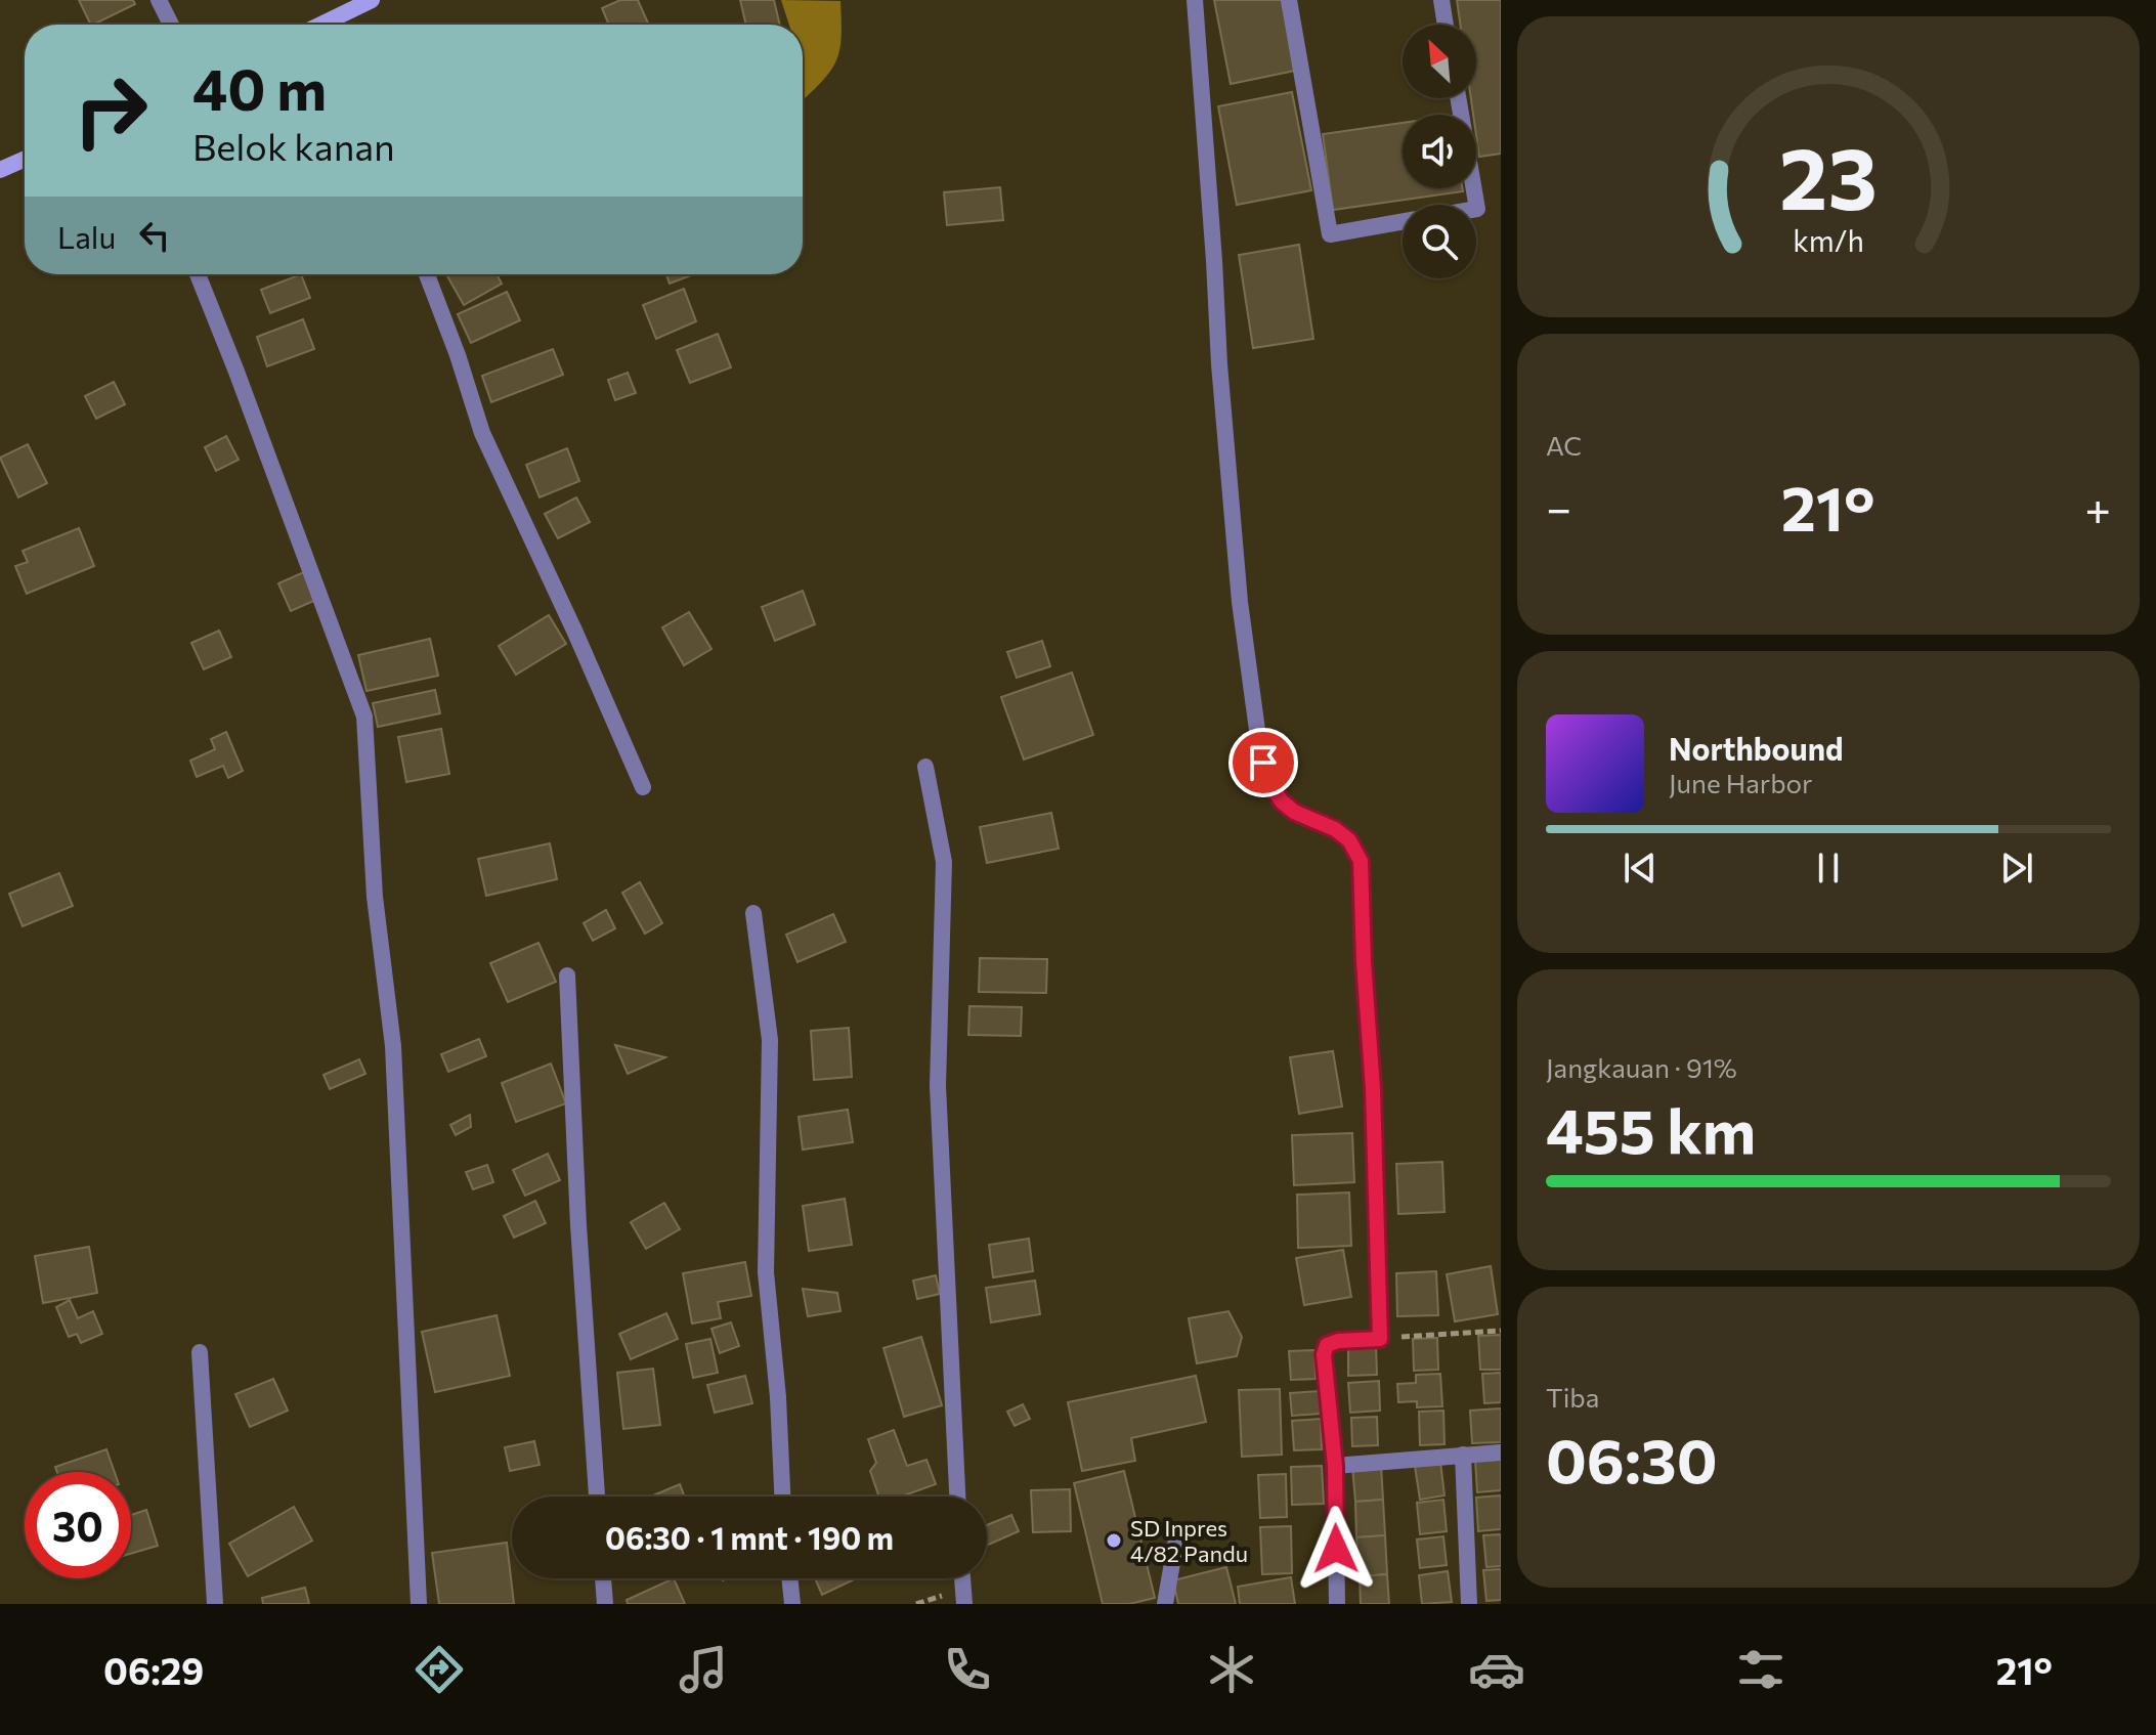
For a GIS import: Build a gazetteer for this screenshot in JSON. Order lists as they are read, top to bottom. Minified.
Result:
{"places":["SD Inpres 4/82 Pandu"],"north":"top left","page":{"turn":["40 m","Belok kanan"],"then":"Lalu","tile":["AC",["Jangkauan · 91%","455 km"],["Tiba","06:30"]],"heat":["−","21°","+"],"song":["Northbound","June Harbor"],"limit":"30","trip":"06:30 · 1 mnt · 190 m","tabs":["06:29","21°"],"gauge":["23","km/h"]}}
